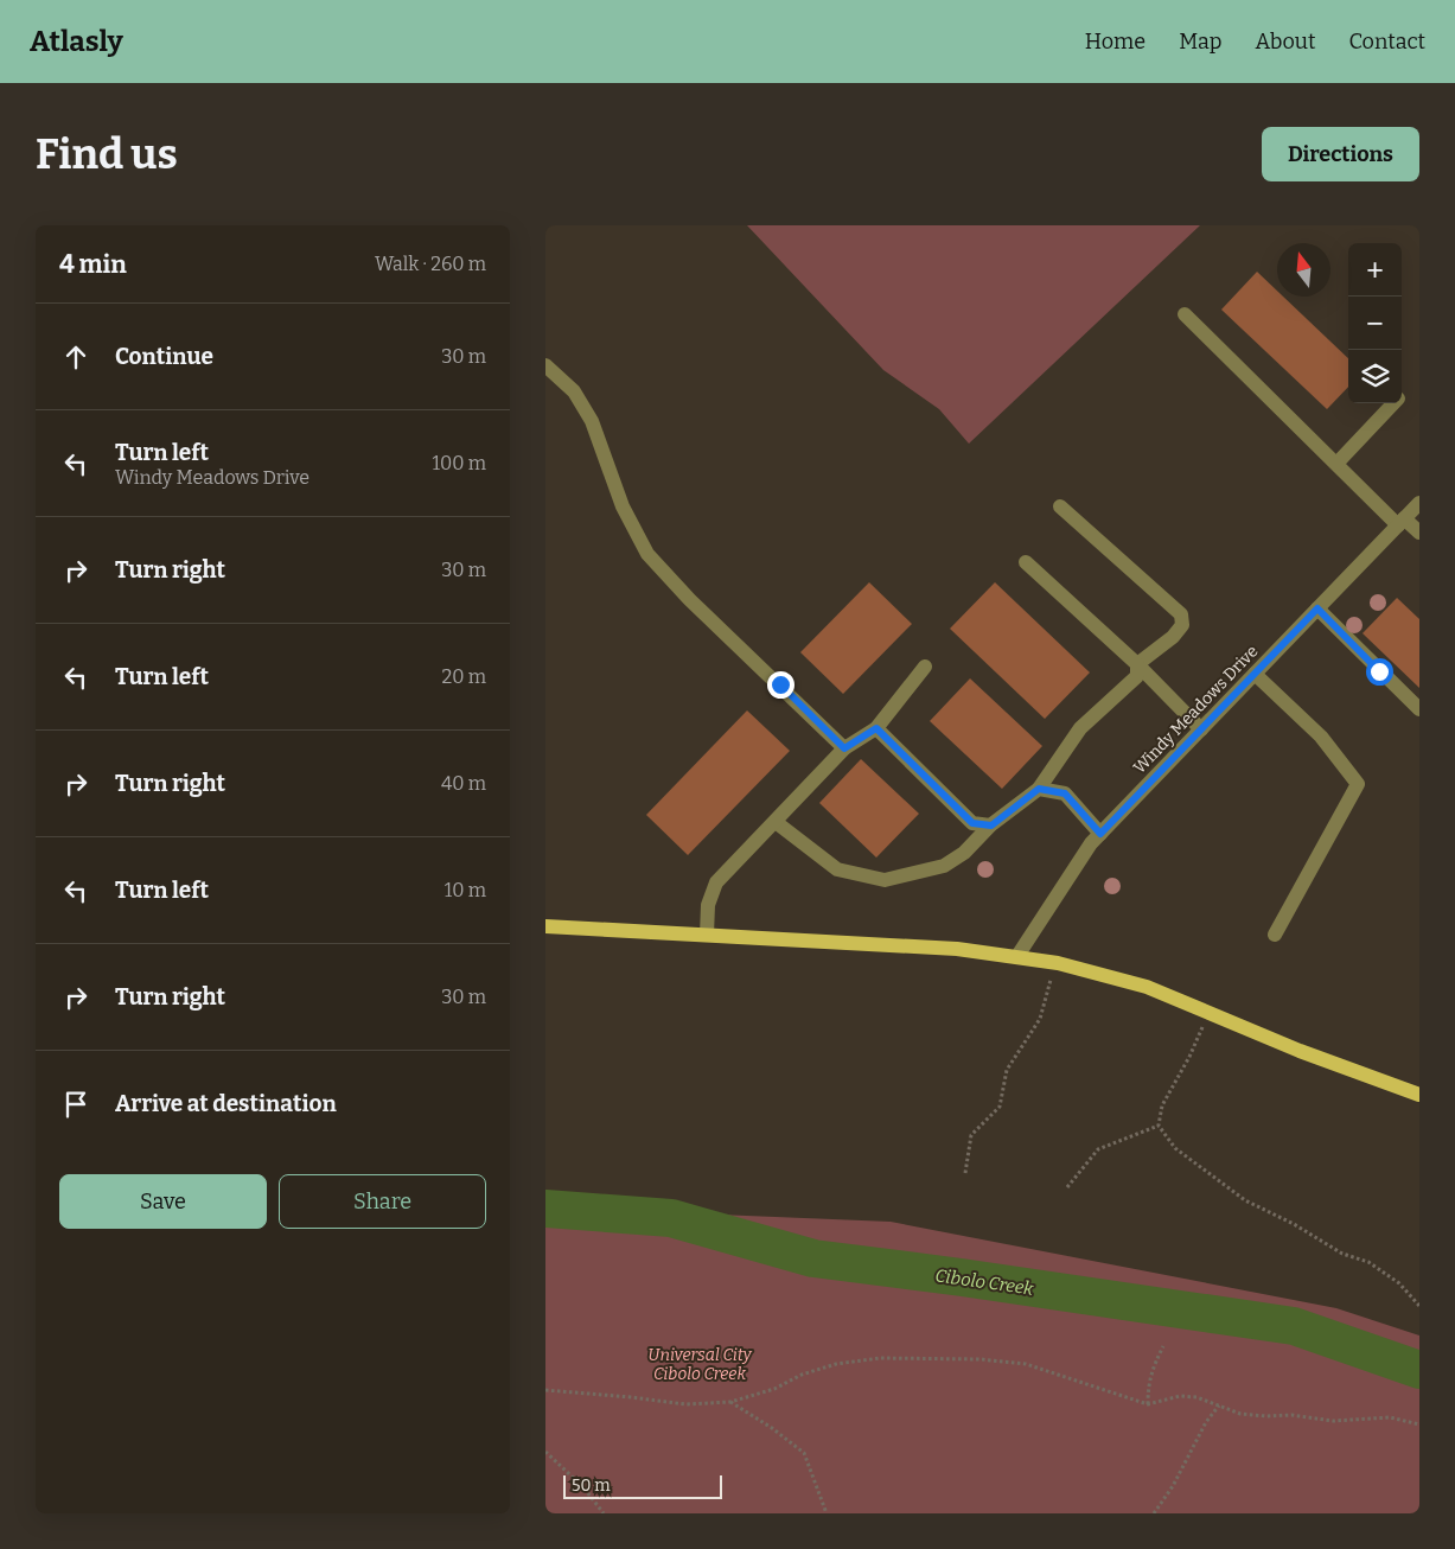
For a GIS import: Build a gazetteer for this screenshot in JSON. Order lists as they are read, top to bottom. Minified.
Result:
{"streets":{"street":["Windy Meadows Drive"]},"water":["Cibolo Creek"],"parks":["Universal City Cibolo Creek"],"scale_bar":"50 m","north":"top","page":{"header":"Atlasly","nav":["Home","Map","About","Contact"],"buttons":["Directions",["Save","Share"]],"title":"Find us","heading":["4 min","Walk · 260 m"],"map_buttons":["+","−"],"list":[["Continue","30 m"],["Turn left","Windy Meadows Drive","100 m"],["Turn right","30 m"],["Turn left","20 m"],["Turn right","40 m"],["Turn left","10 m"],["Turn right","30 m"],"Arrive at destination"],"scale":"50 m"}}
